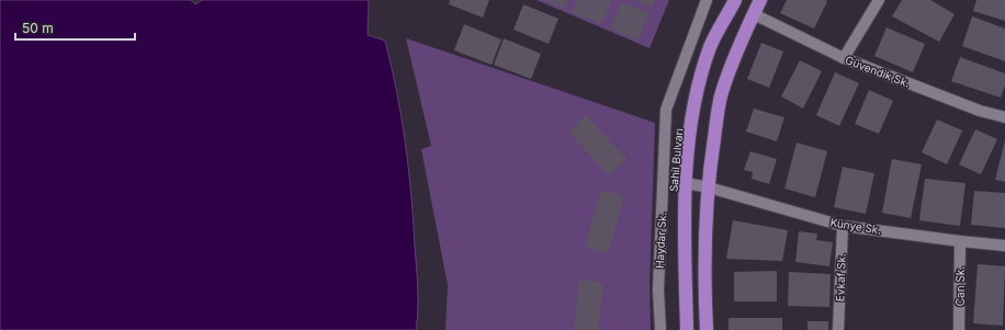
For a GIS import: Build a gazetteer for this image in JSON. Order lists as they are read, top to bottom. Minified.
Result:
{"streets":{"highway":["Sahil Bulvarı"],"street":["Güvendik Sk.","Künye Sk.","Haydar Sk.","Evkaf Sk.","Can Sk."]},"crossings":[["Sahil Bulvarı","Künye Sk."],["Künye Sk.","Evkaf Sk."],["Künye Sk.","Can Sk."]],"scale_bar":"50 m"}
